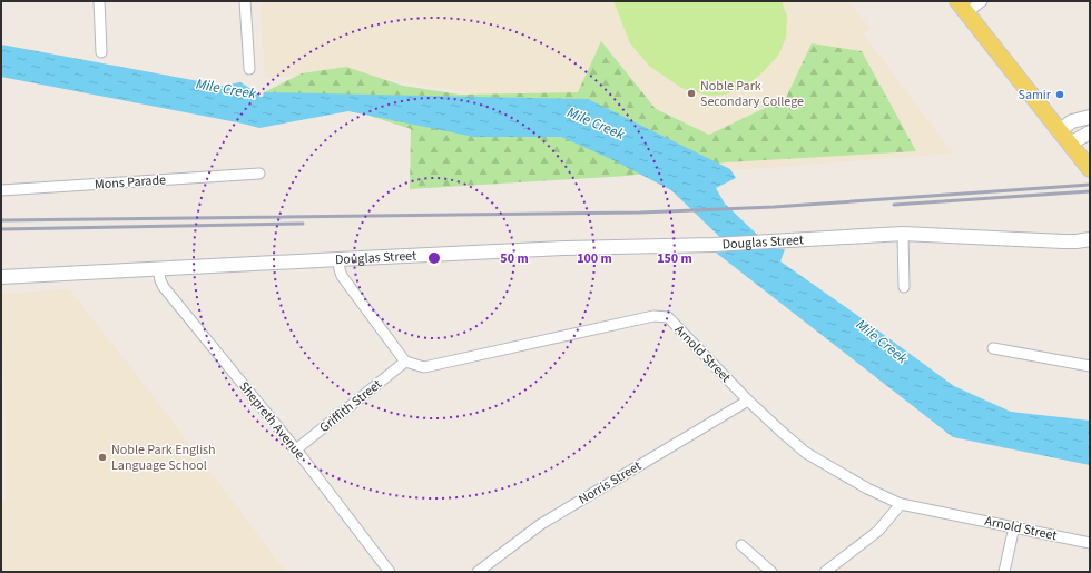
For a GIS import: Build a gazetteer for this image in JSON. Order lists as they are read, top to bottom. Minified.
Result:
{"streets":{"main road":["Douglas Street"],"street":["Mons Parade","Arnold Street","Griffith Street","Shepreth Avenue","Norris Street"]},"crossings":[["Douglas Street","Shepreth Avenue"],["Arnold Street","Griffith Street"],["Arnold Street","Norris Street"],["Griffith Street","Shepreth Avenue"]],"water":["Mile Creek"],"places":["Noble Park Secondary College","Samir","Noble Park English Language School"],"rings":["50 m","100 m","150 m"]}
